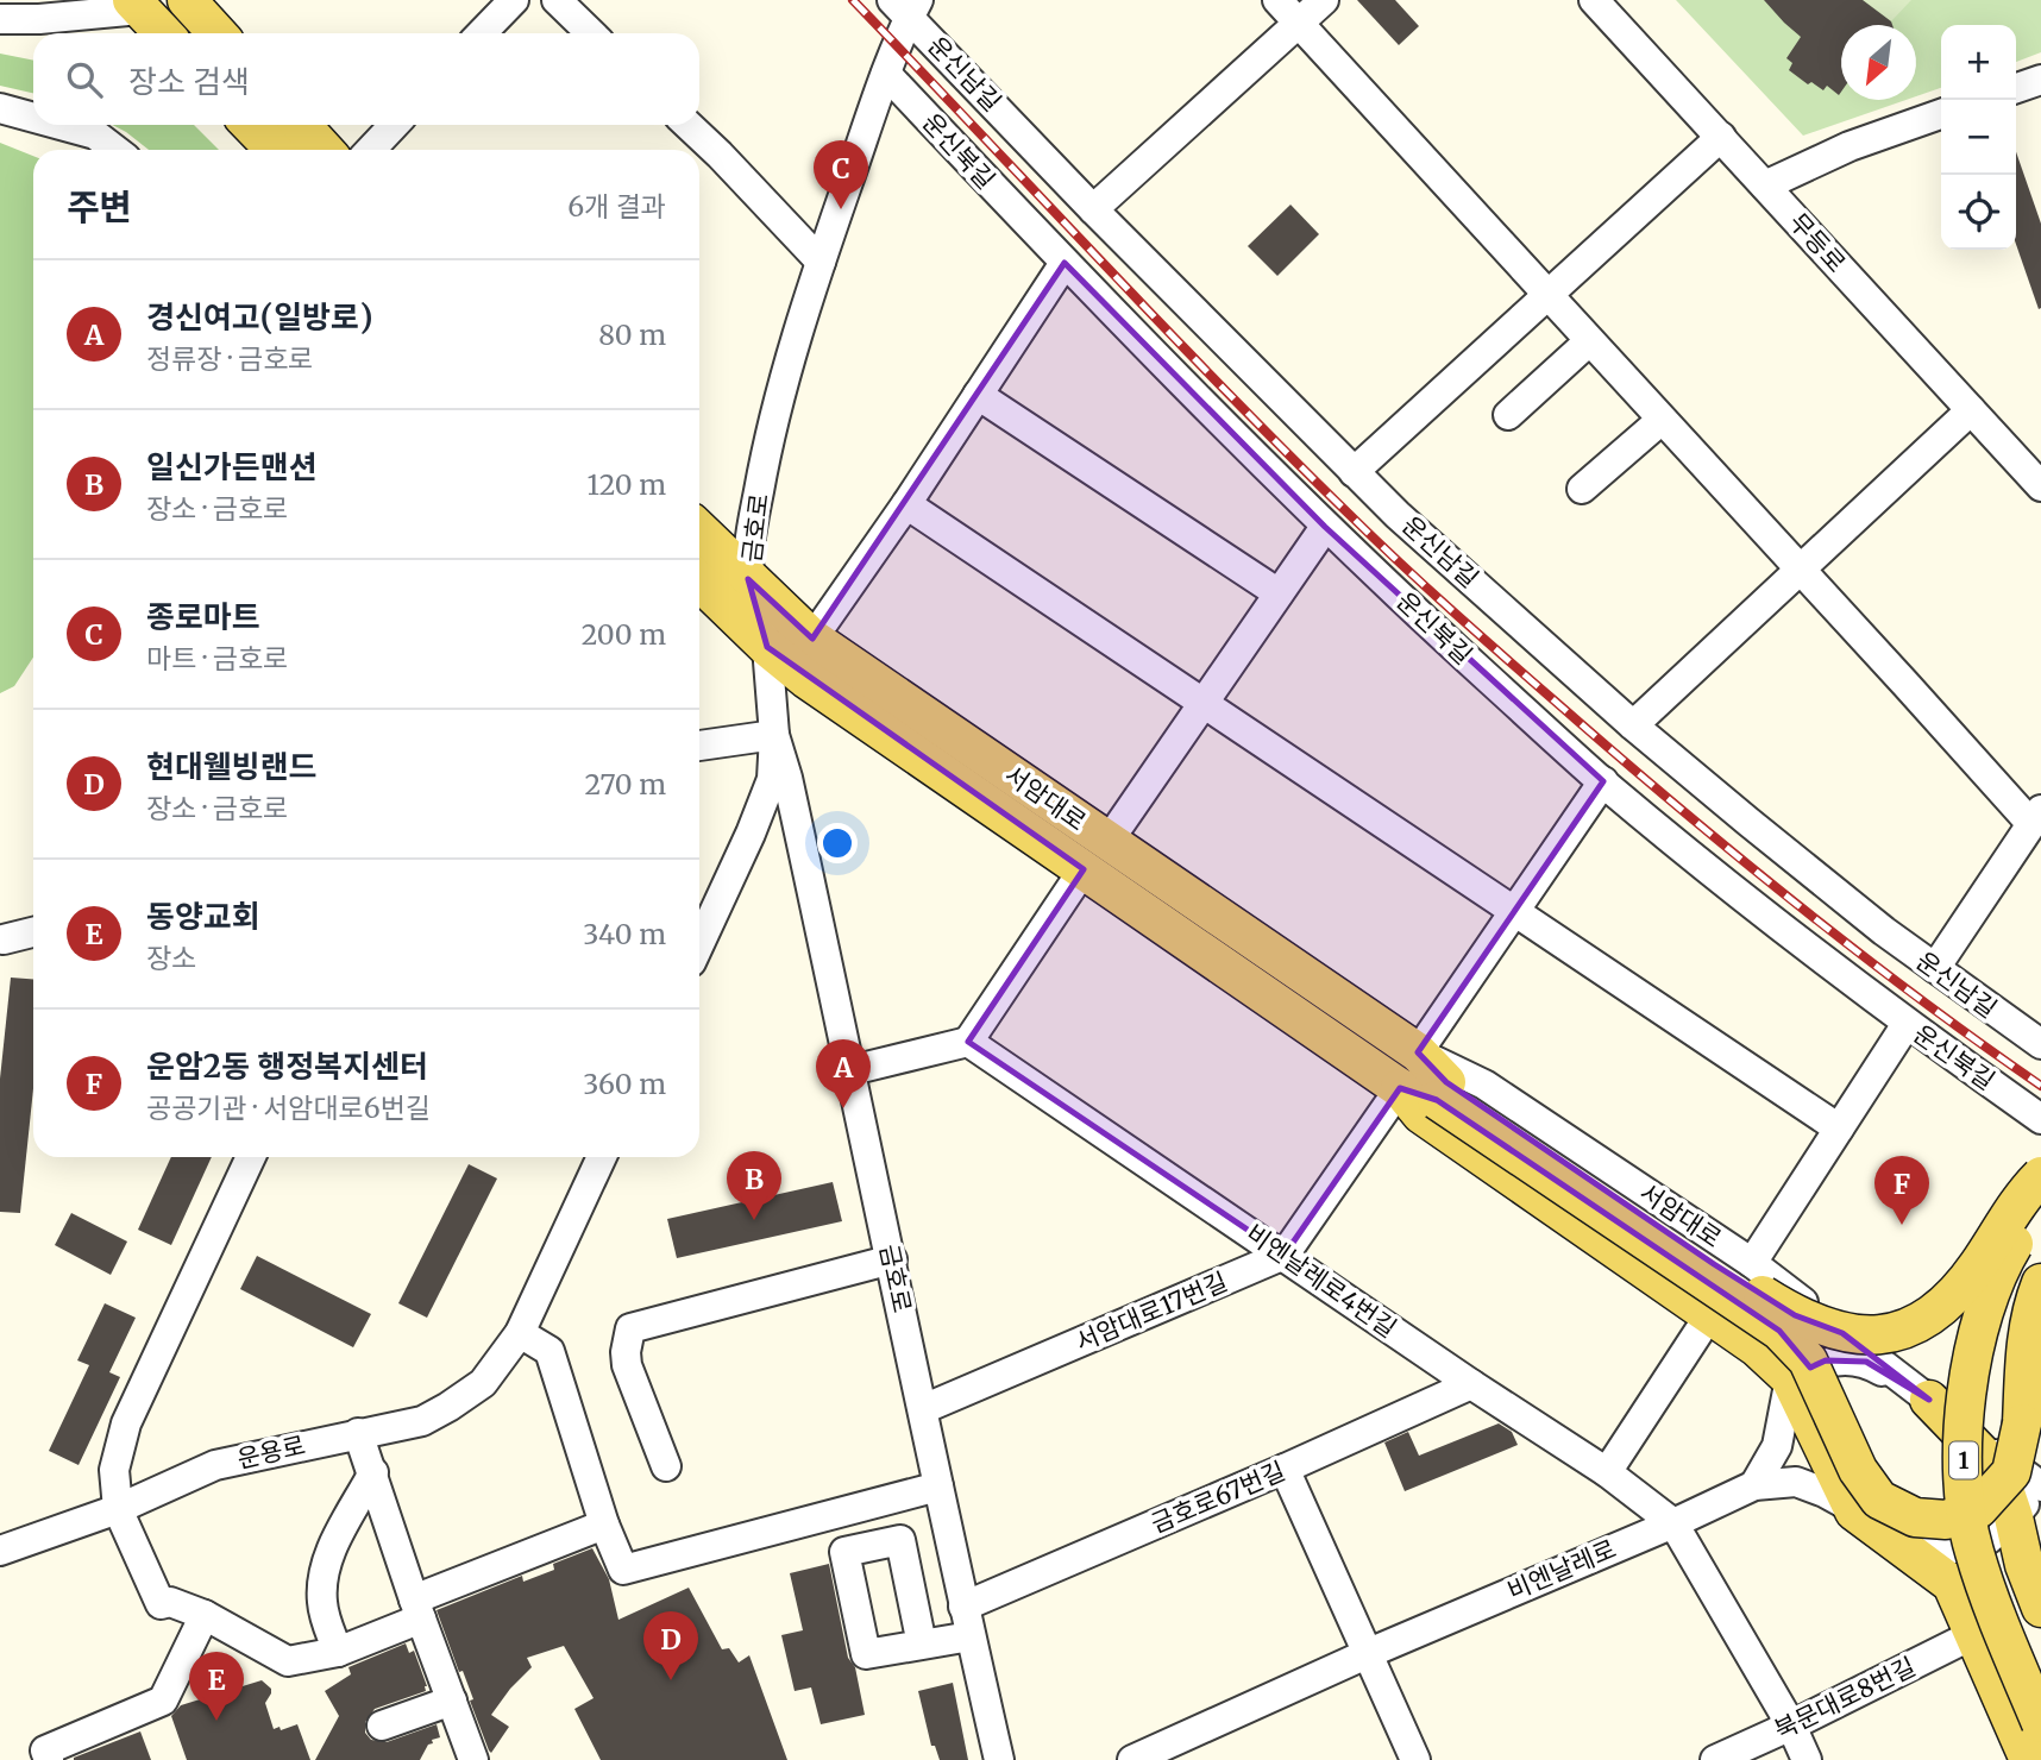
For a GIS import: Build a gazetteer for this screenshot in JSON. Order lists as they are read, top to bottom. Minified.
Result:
{"streets":{"main road":["서암대로","1"],"street":["운신남길","운신북길","무등로","금호로","비엔날레로4번길","서암대로17번길","운용로","금호로67번길","비엔날레로","북문대로8번길"]},"crossings":[["운신남길","금호로"],["운신북길","금호로"],["금호로","서암대로"],["금호로","서암대로17번길"],["금호로","금호로67번길"],["서암대로","비엔날레로4번길"],["비엔날레로4번길","서암대로17번길"],["비엔날레로4번길","금호로67번길"],["비엔날레로4번길","비엔날레로"]],"north":"bottom left","page":{"map_buttons":["+","−"],"search":"장소 검색","pins":["C","A","B","F","D","E"],"heading":["주변","6개 결과"],"list":[{"mark":"A","name":"경신여고(일방로)","note":"정류장 · 금호로","value":"80 m"},{"mark":"B","name":"일신가든맨션","note":"장소 · 금호로","value":"120 m"},{"mark":"C","name":"종로마트","note":"마트 · 금호로","value":"200 m"},{"mark":"D","name":"현대웰빙랜드","note":"장소 · 금호로","value":"270 m"},{"mark":"E","name":"동양교회","note":"장소","value":"340 m"},{"mark":"F","name":"운암2동 행정복지센터","note":"공공기관 · 서암대로6번길","value":"360 m"}]}}
